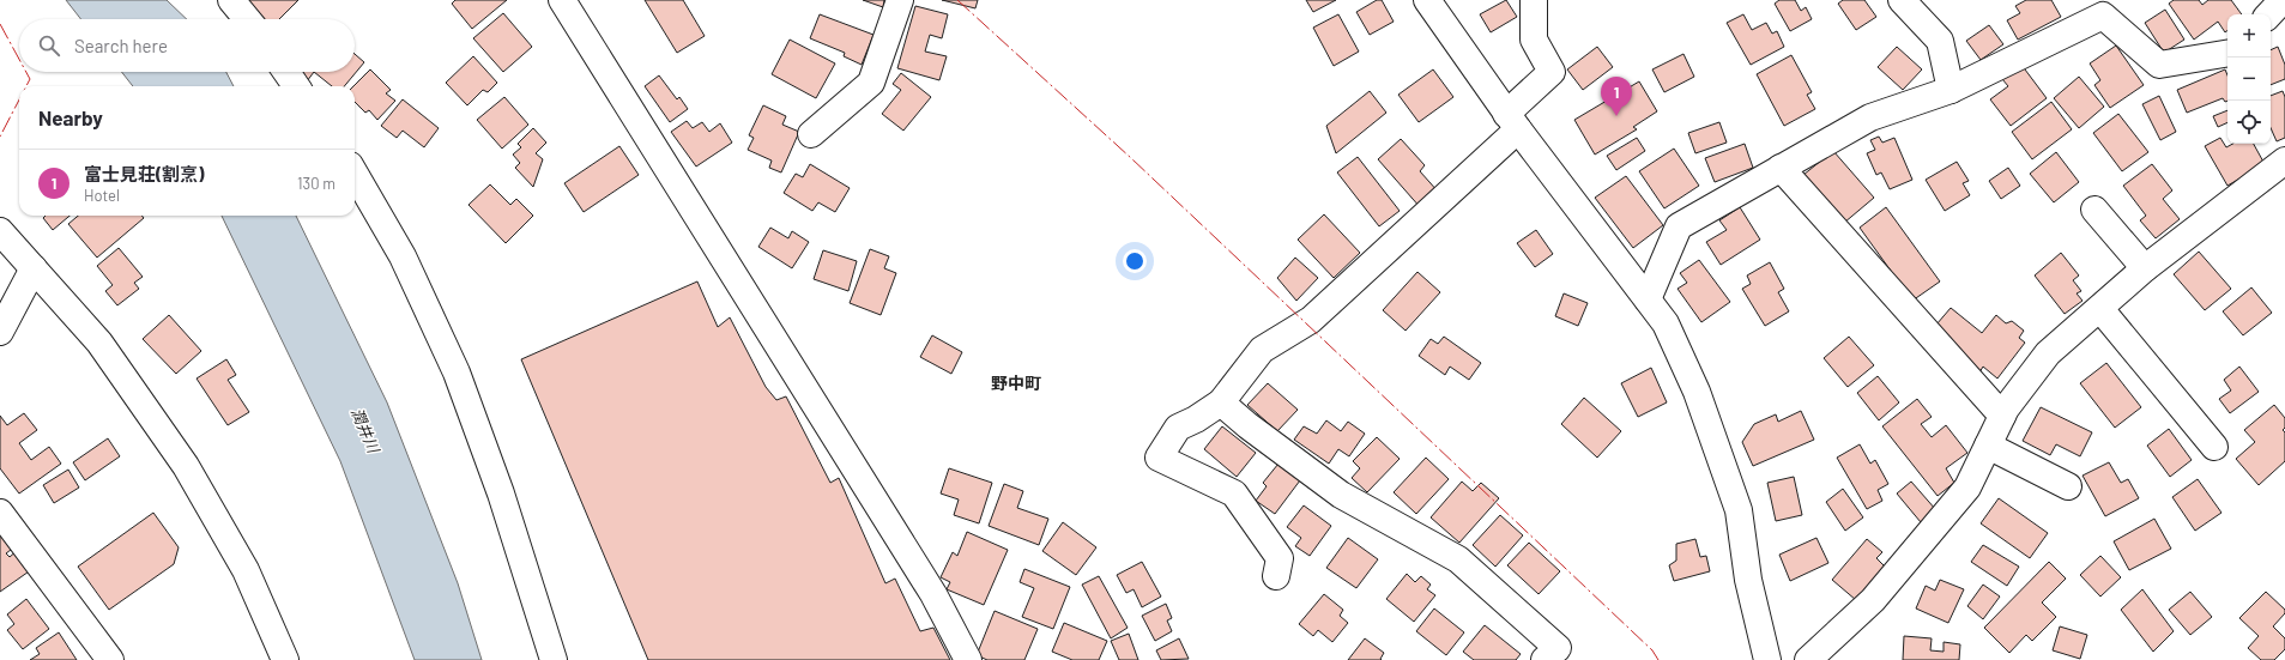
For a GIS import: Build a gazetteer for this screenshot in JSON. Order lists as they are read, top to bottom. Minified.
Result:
{"districts":["野中町"],"water":["潤井川"],"page":{"map_buttons":["+","−"],"search":"Search here","pins":"1","heading":"Nearby","list":[{"mark":"1","name":"富士見荘(割烹)","note":"Hotel","value":"130 m"}]}}
